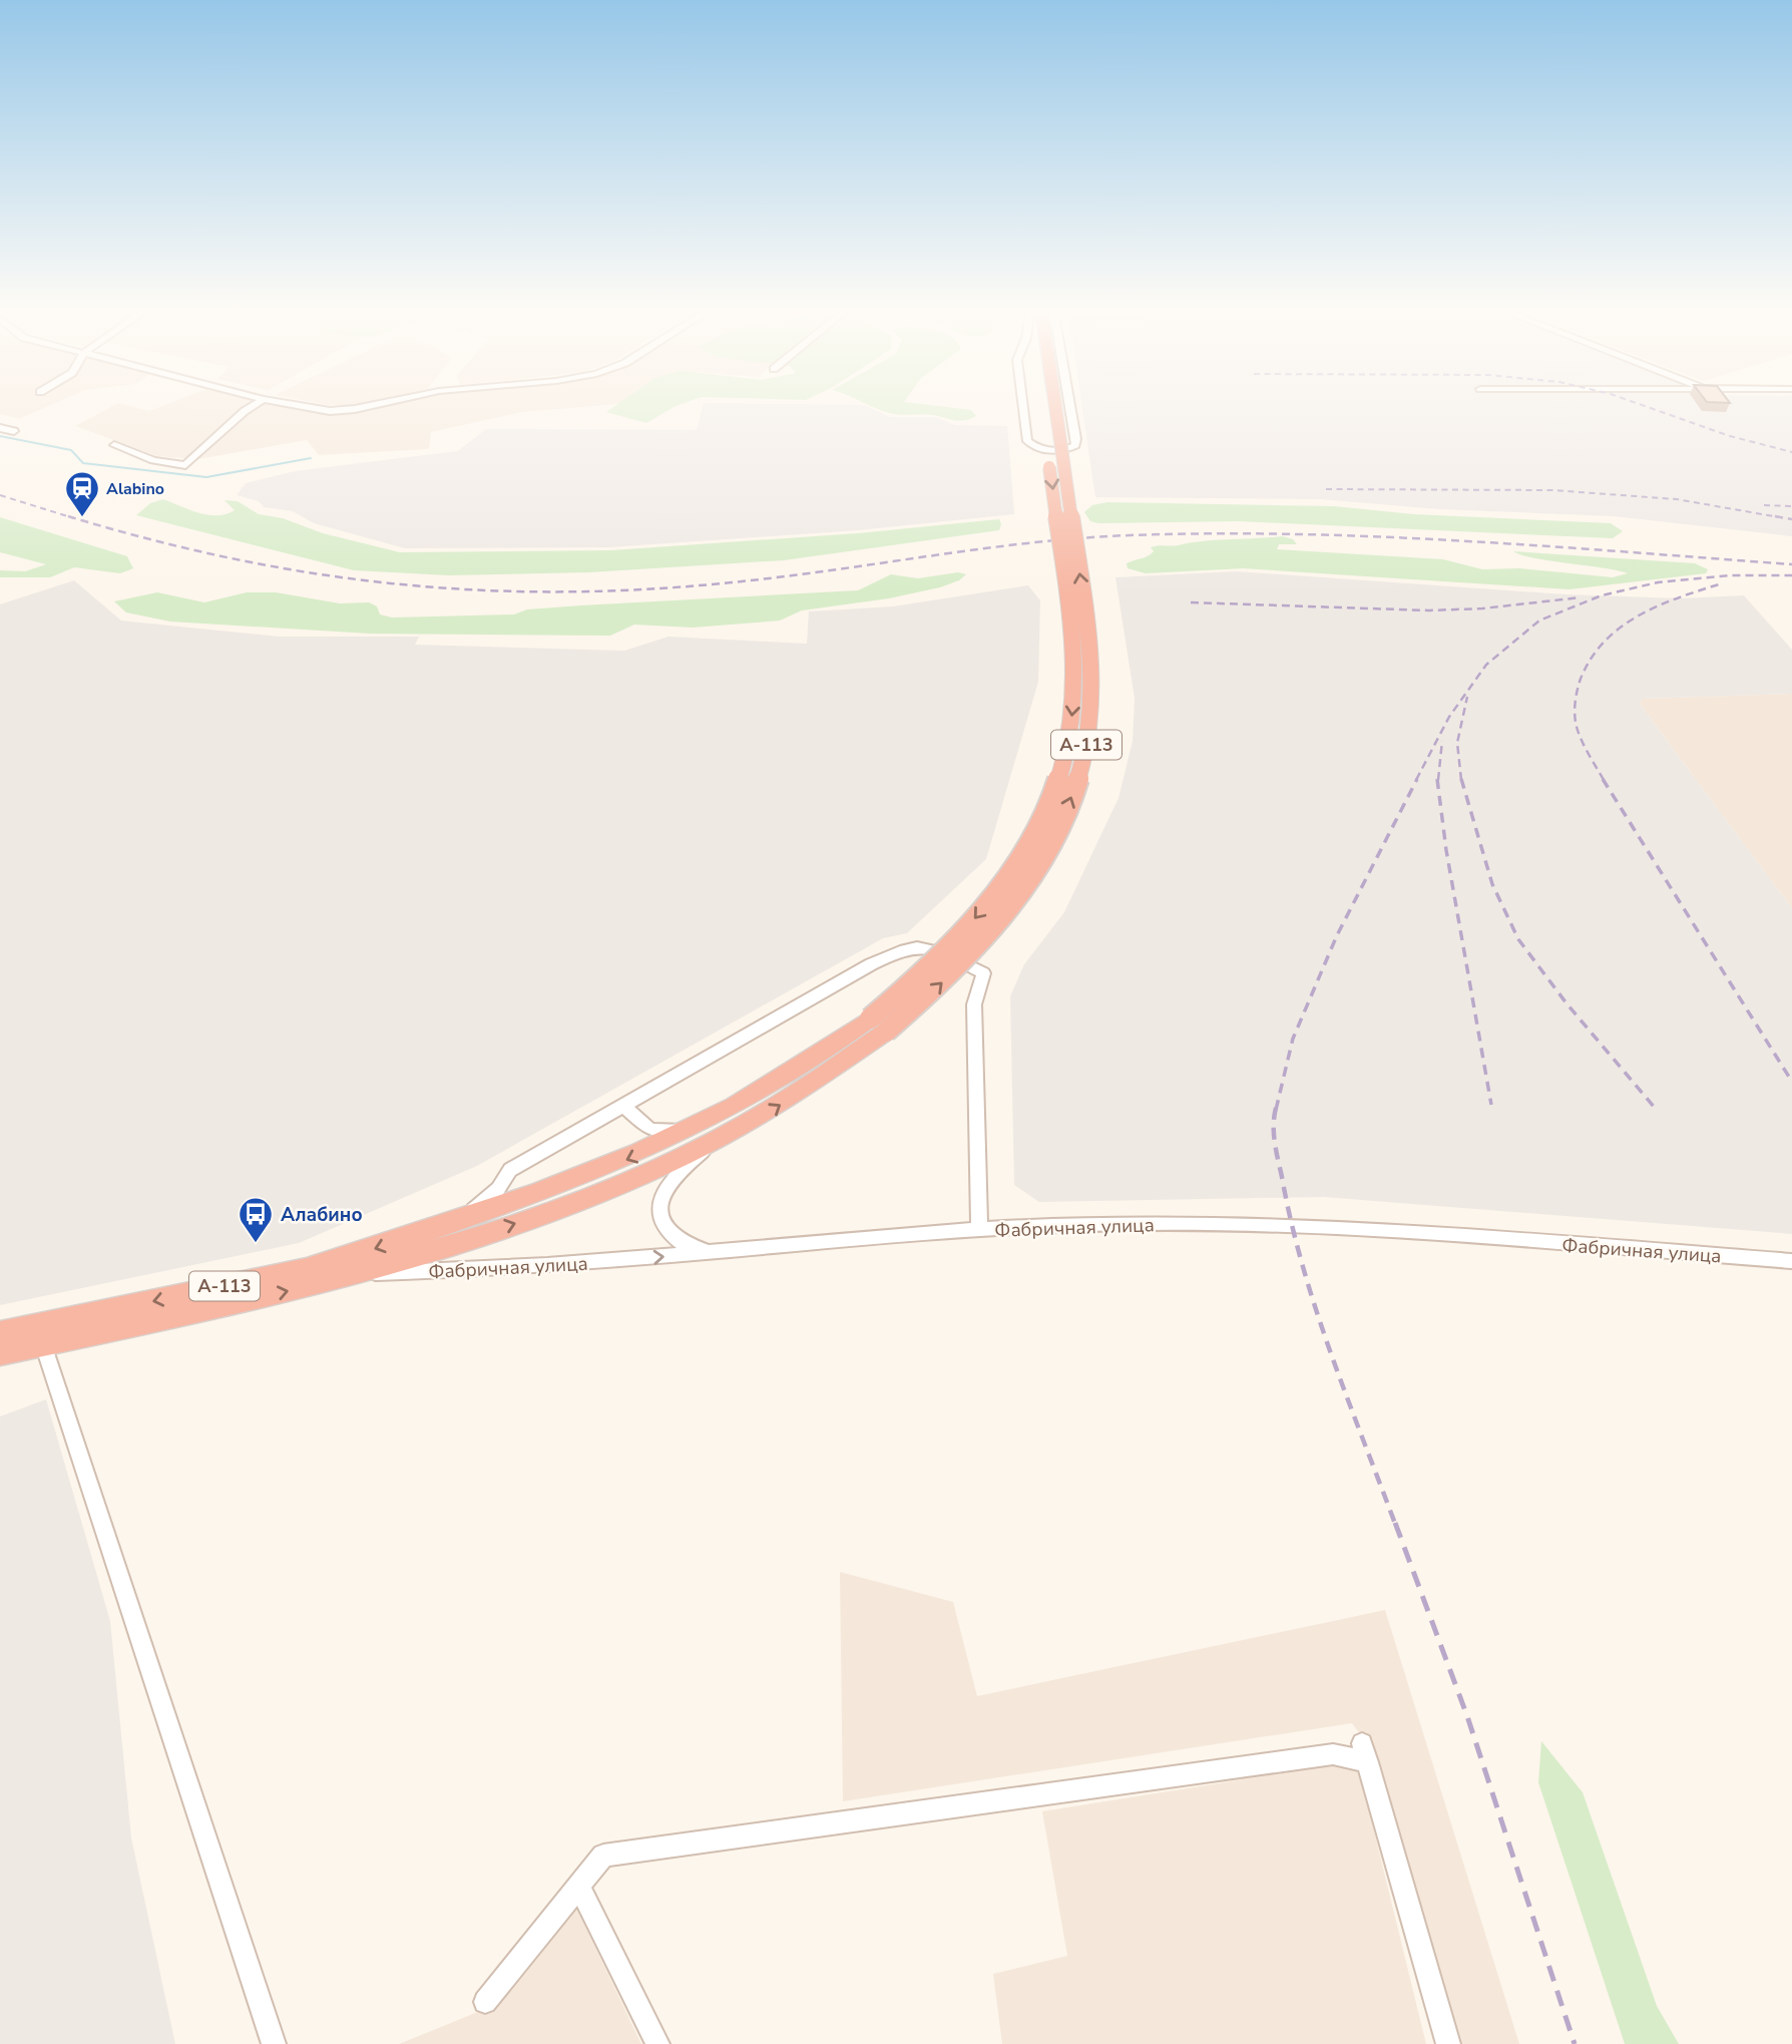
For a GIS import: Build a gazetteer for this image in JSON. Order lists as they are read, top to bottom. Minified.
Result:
{"streets":{"highway":["А-113"],"street":["Фабричная улица"]},"crossings":[["А-113","Фабричная улица"]],"places":{"station":["Alabino"],"bus stop":["Алабино"]}}
